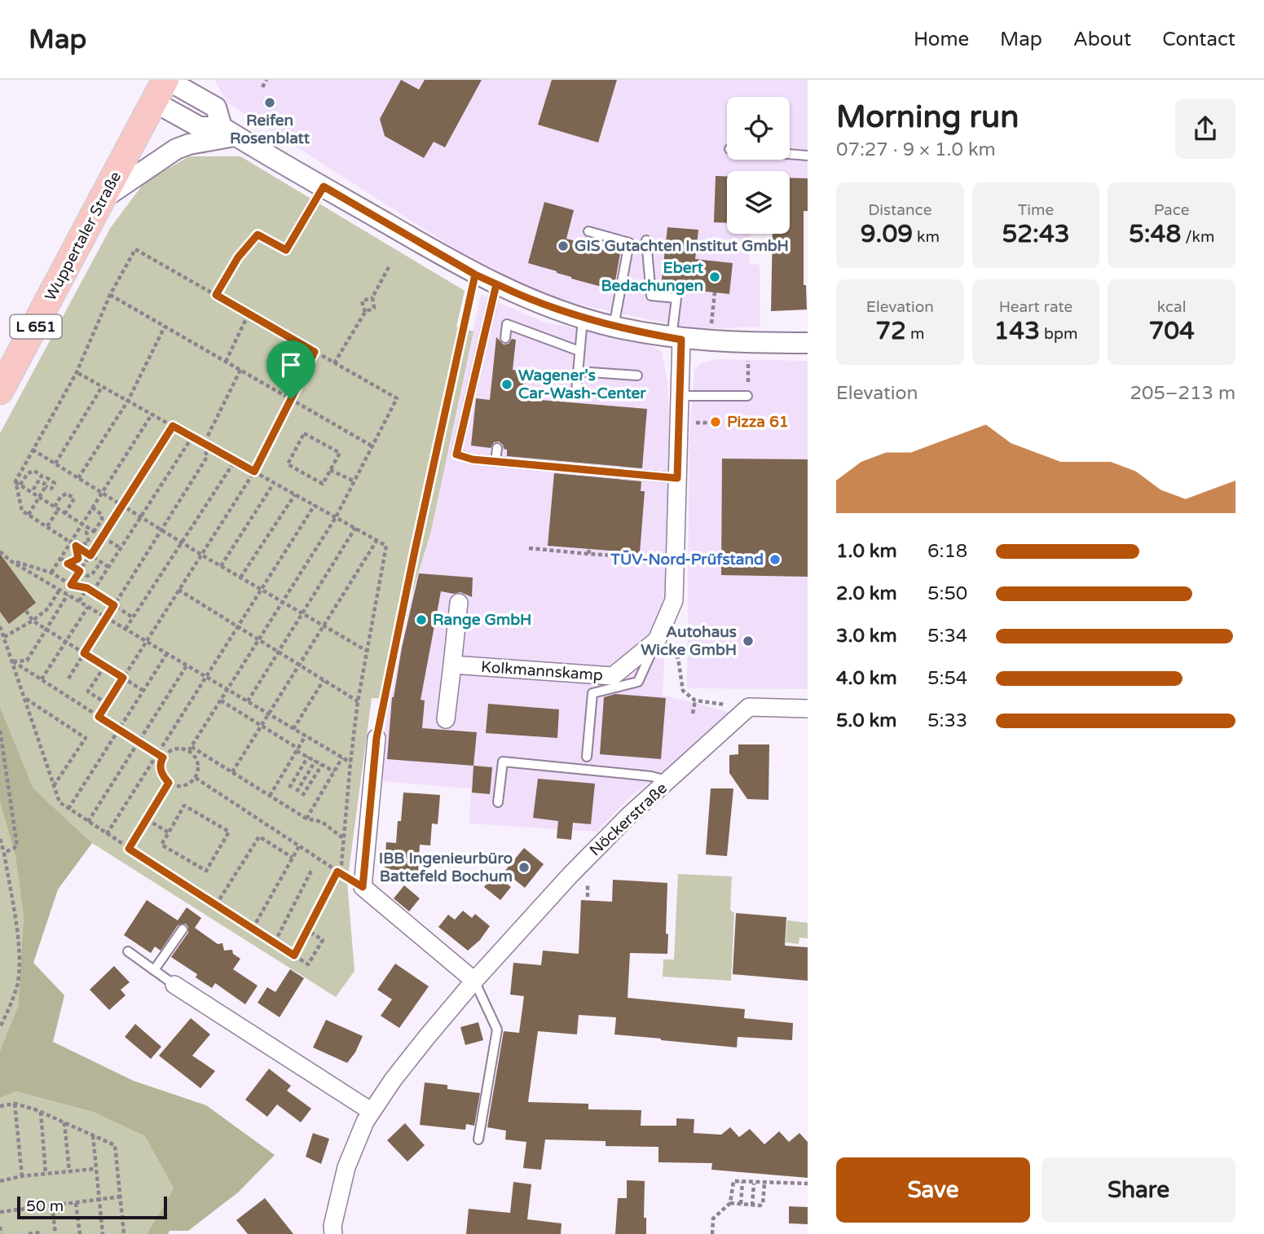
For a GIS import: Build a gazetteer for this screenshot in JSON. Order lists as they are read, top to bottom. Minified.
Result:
{"streets":{"main road":["Wuppertaler Straße","L 651"],"street":["Kolkmannskamp","Nöckerstraße"]},"crossings":[["Wuppertaler Straße","L 651"]],"places":["Reifen Rosenblatt","GIS Gutachten Institut GmbH","Ebert Bedachungen","Wagener's Car-Wash-Center","Pizza 61","TÜV-Nord-Prüfstand","Range GmbH","Autohaus Wicke GmbH","IBB Ingenieurbüro Battefeld Bochum"],"scale_bar":"50 m","page":{"header":"Map","nav":["Home","Map","About","Contact"],"heading":["Morning run","07:27 · 9 × 1.0 km"],"stats":[["Distance","9.09 km"],["Time","52:43"],["Pace","5:48 /km"],["Elevation","72 m"],["Heart rate","143 bpm"],["kcal","704"]],"chart":["Elevation","205–213 m"],"list":[{"name":"1.0 km","note":"6:18"},{"name":"2.0 km","note":"5:50"},{"name":"3.0 km","note":"5:34"},{"name":"4.0 km","note":"5:54"},{"name":"5.0 km","note":"5:33"}],"buttons":["Save","Share"],"scale":"50 m"}}
